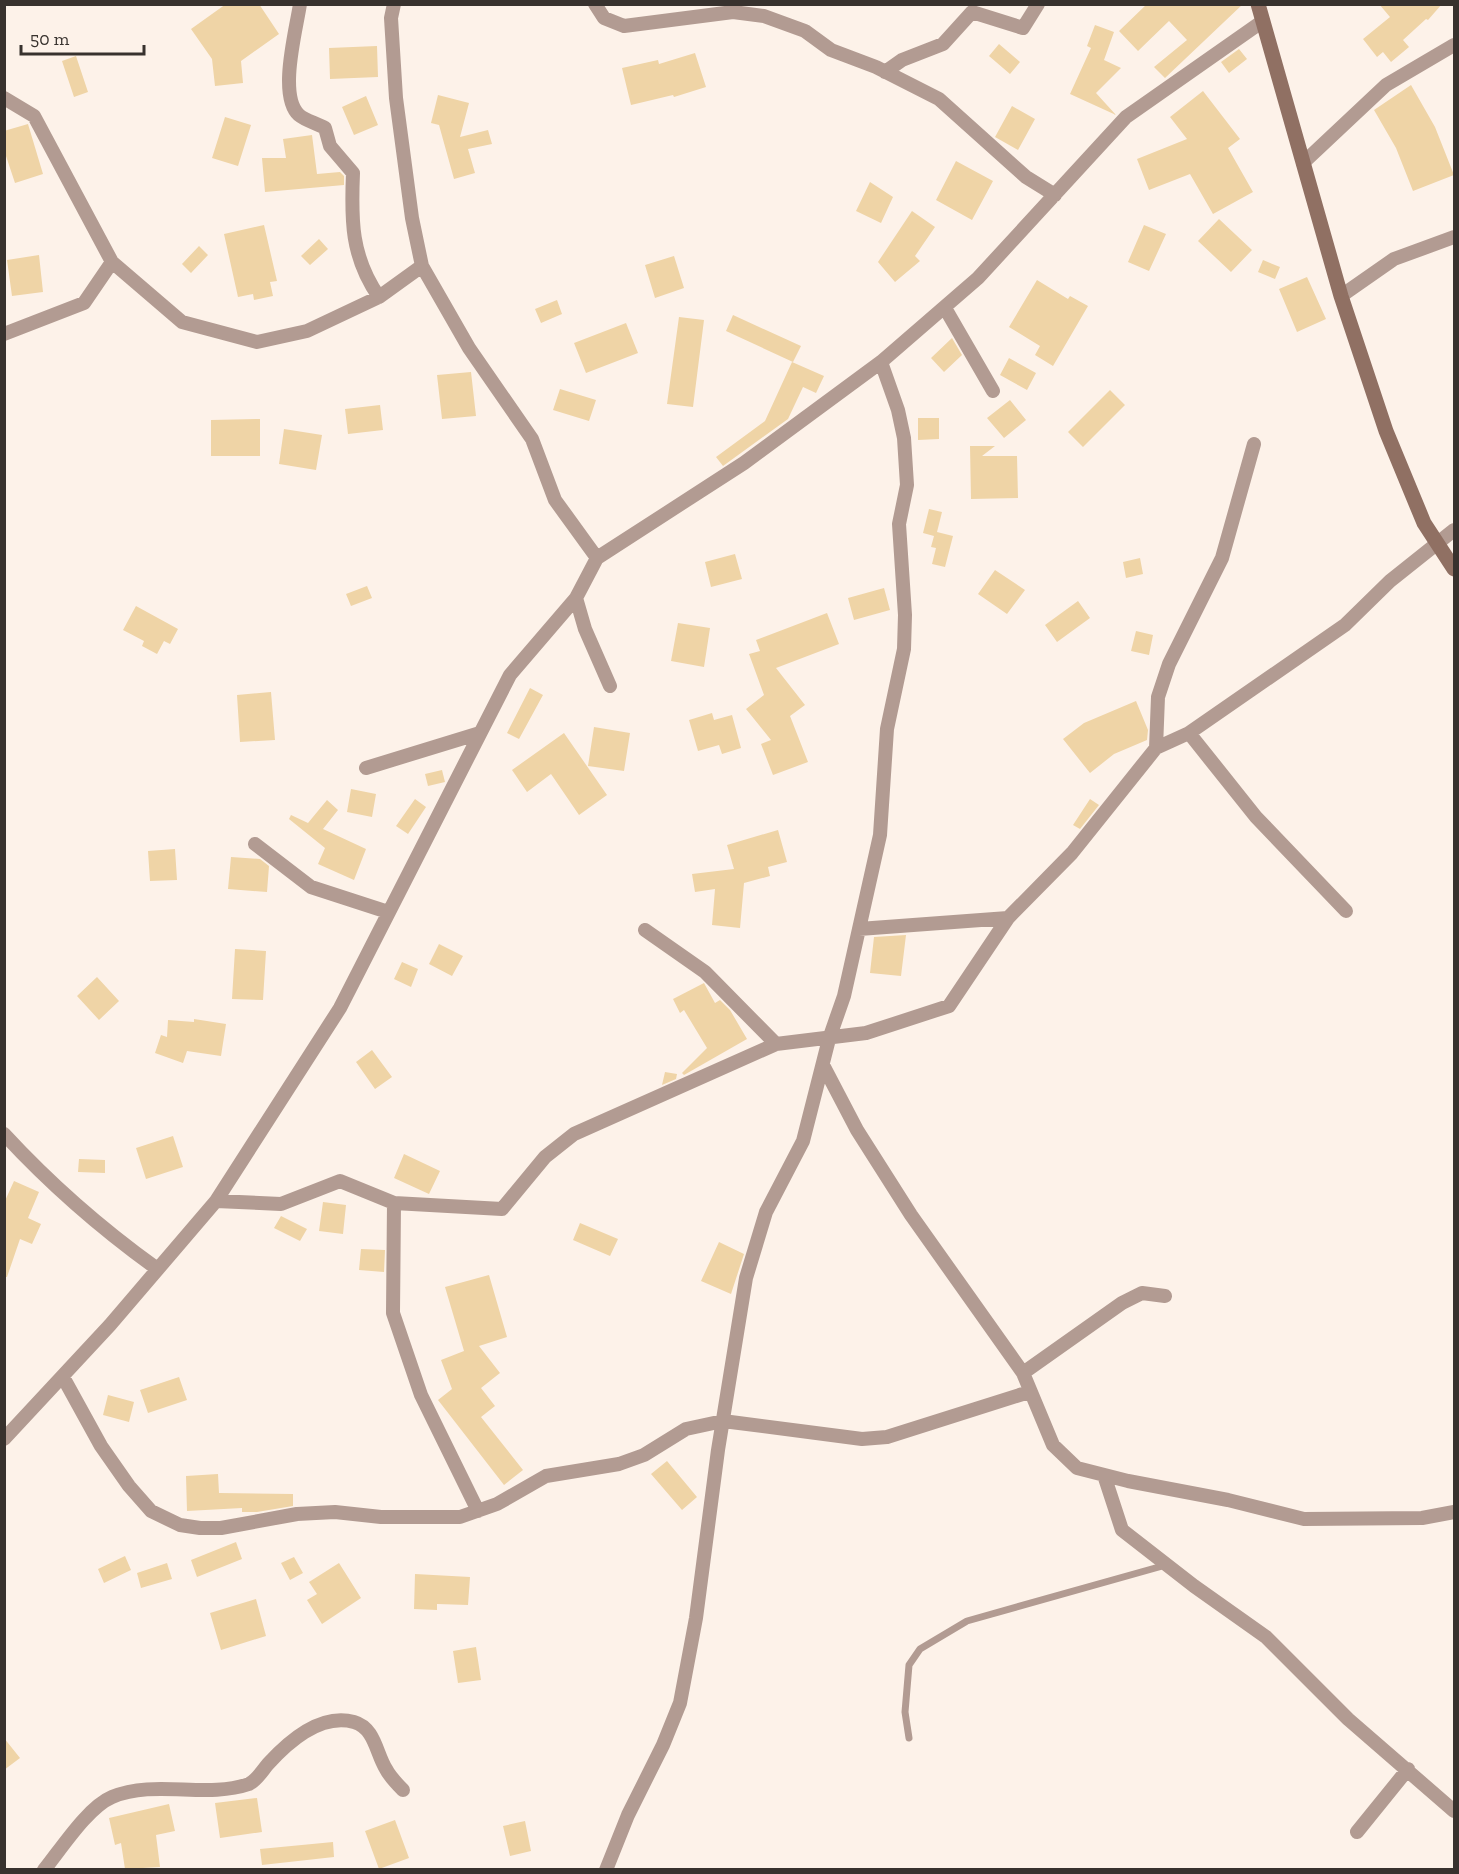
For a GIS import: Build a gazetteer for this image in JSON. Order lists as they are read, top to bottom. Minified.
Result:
{"scale_bar":"50 m"}
